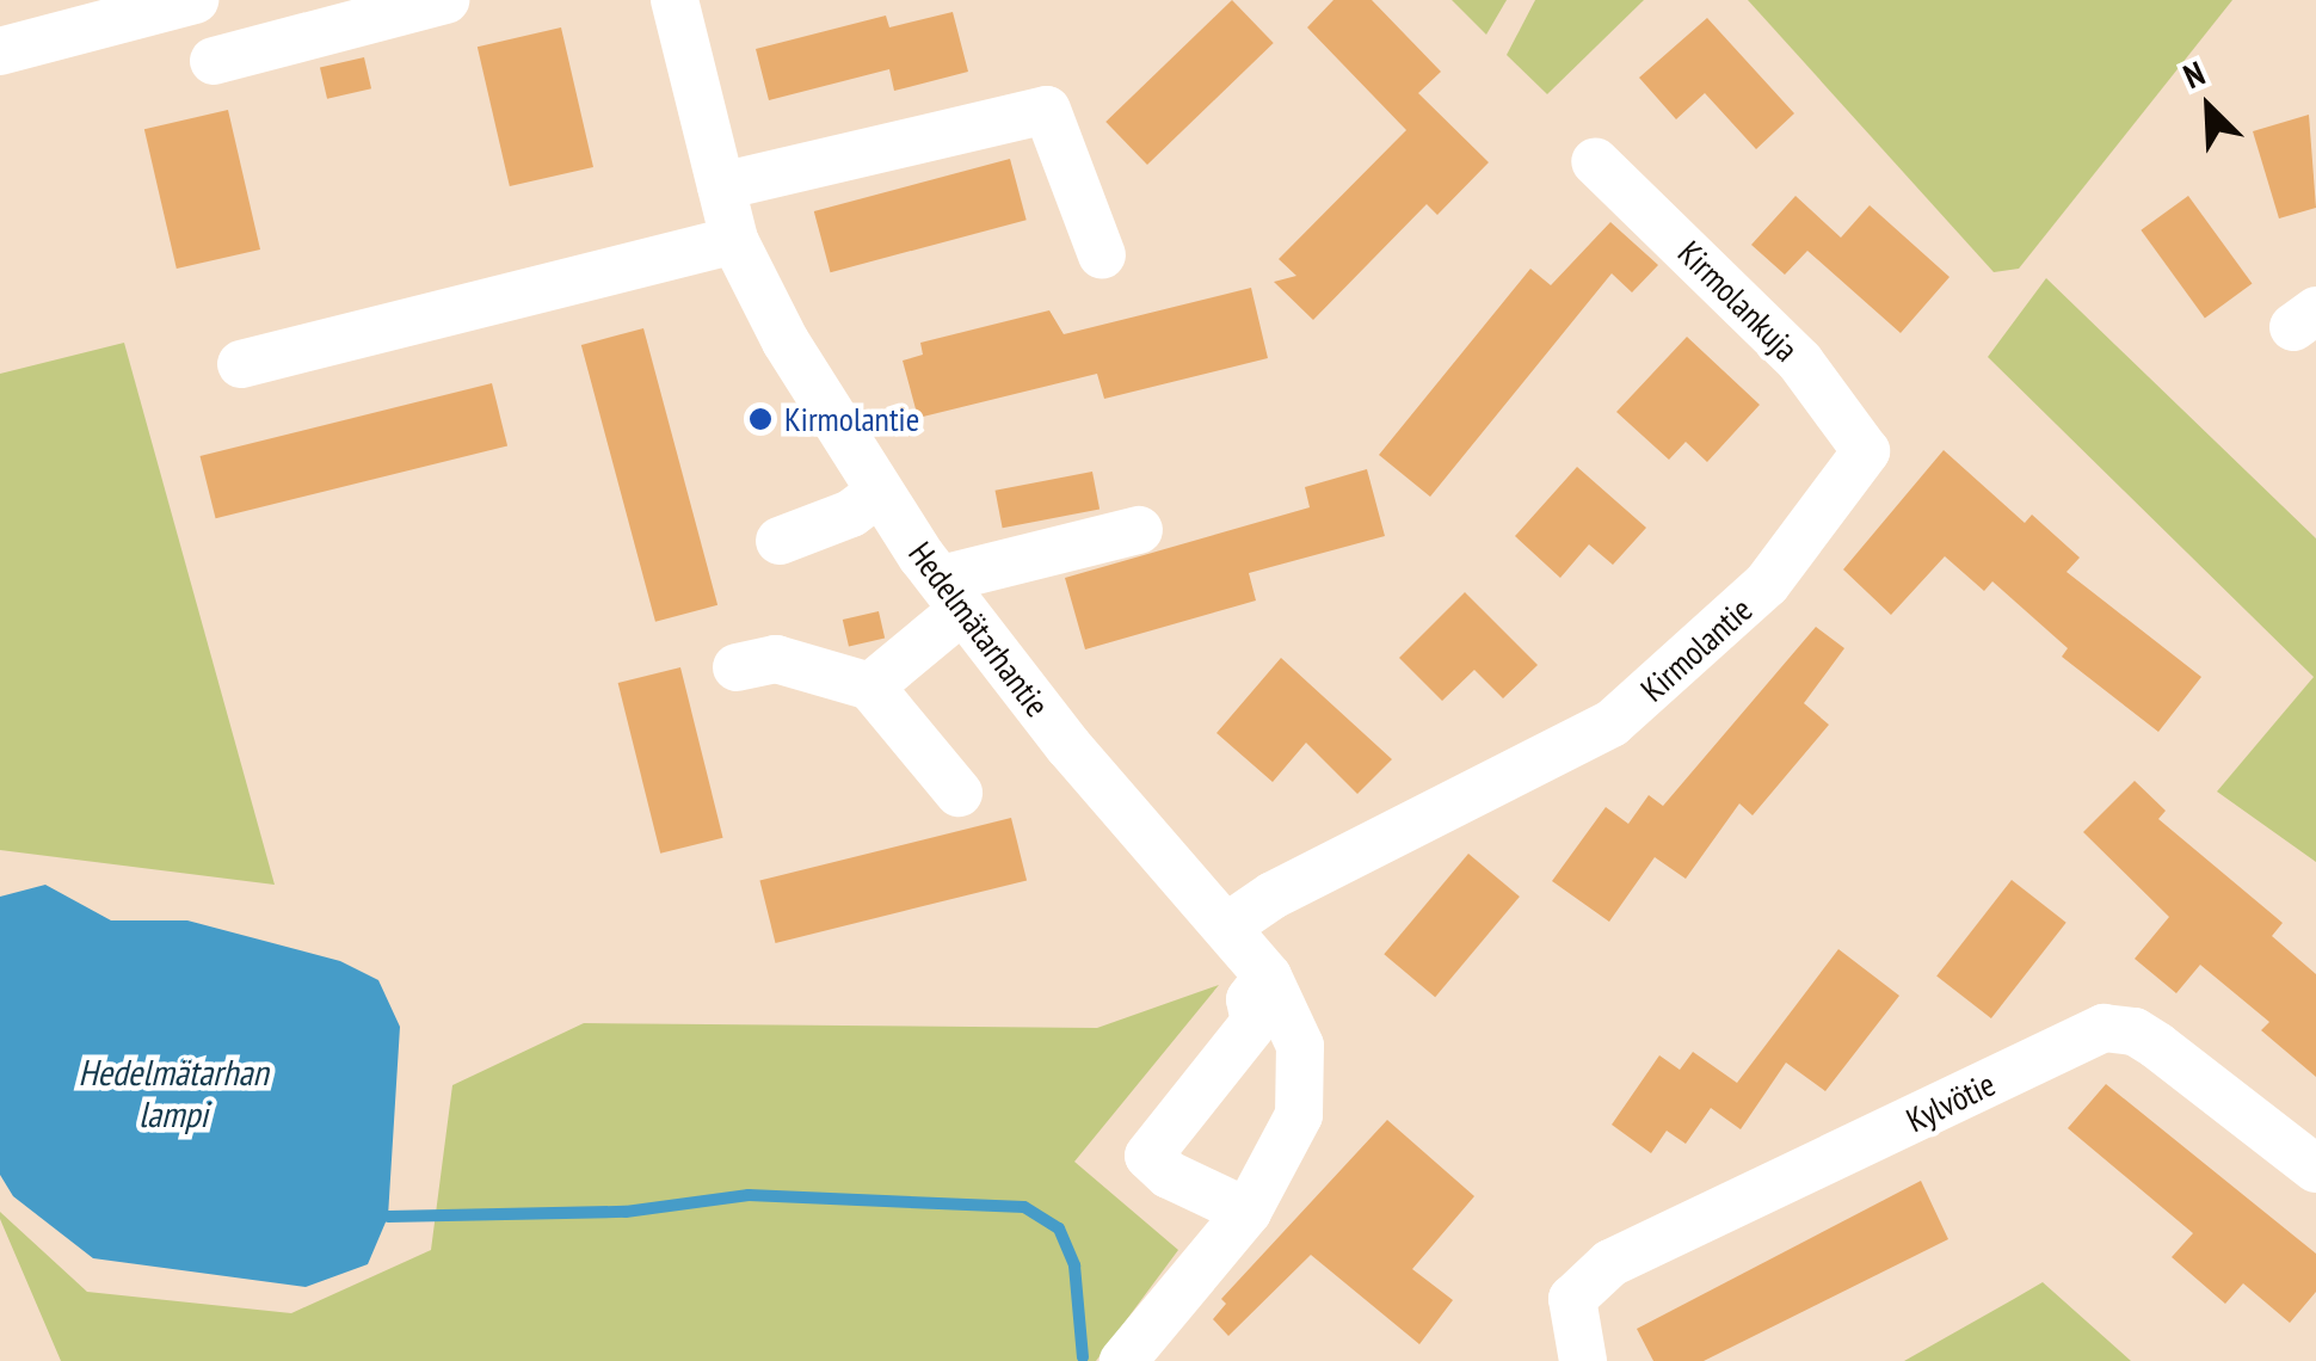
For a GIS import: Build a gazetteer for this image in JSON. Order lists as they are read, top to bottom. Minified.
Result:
{"streets":{"street":["Kirmolankuja","Hedelmätarhantie","Kirmolantie","Kylvötie"]},"crossings":[["Kirmolankuja","Kirmolantie"],["Hedelmätarhantie","Kirmolantie"]],"water":["Hedelmätarhan lampi"],"places":["Kirmolantie"],"north":"top left"}
